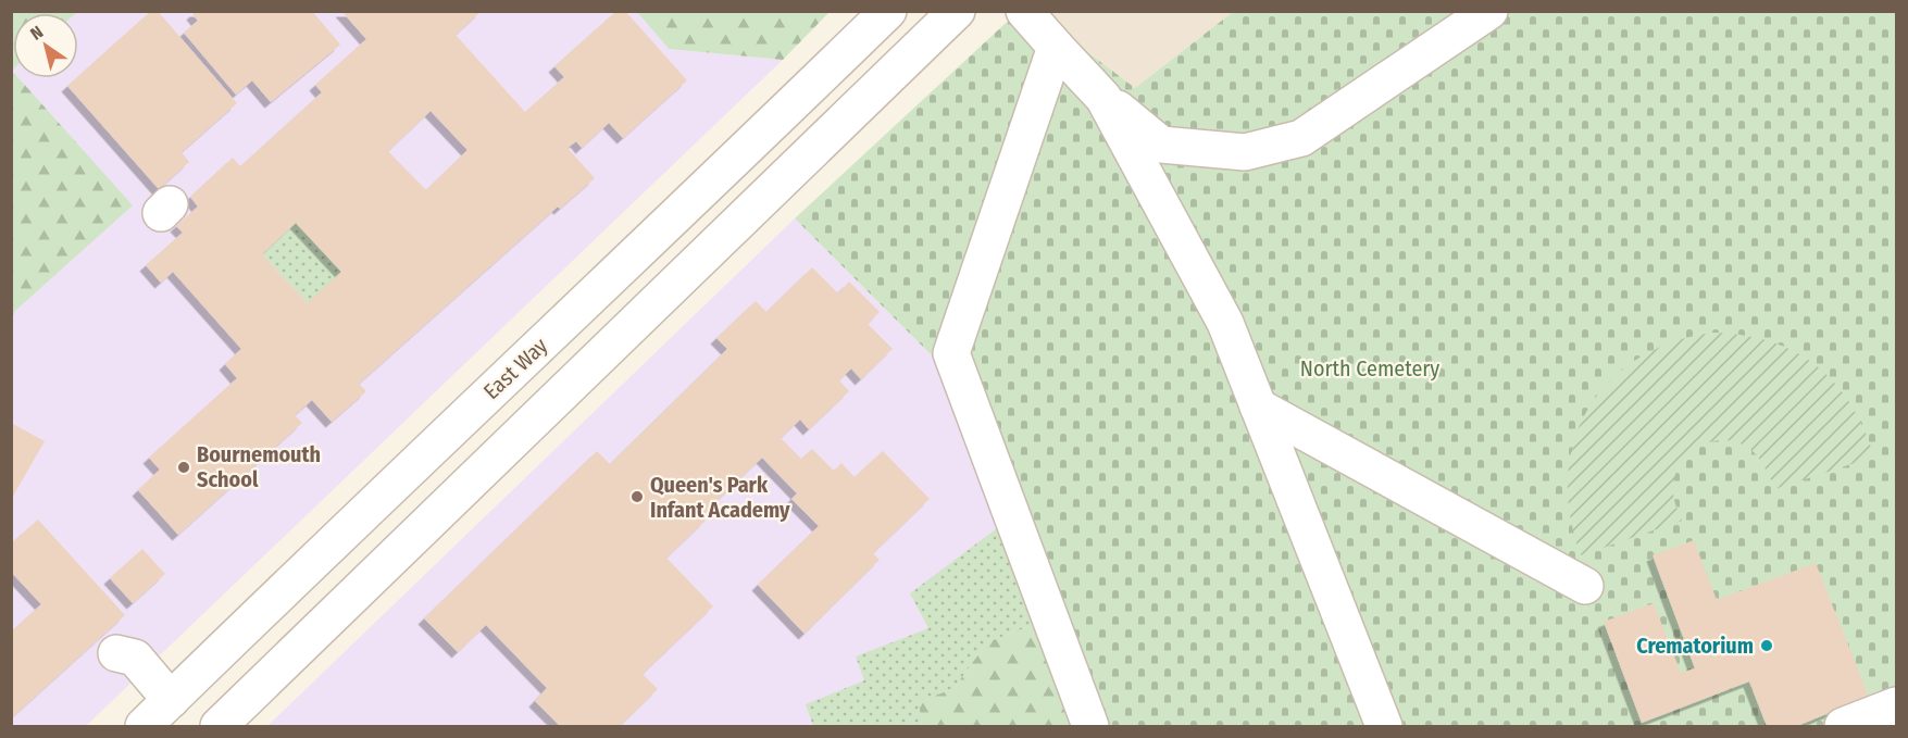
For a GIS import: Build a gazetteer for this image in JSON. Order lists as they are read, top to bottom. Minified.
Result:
{"streets":{"street":["East Way"]},"parks":["North Cemetery"],"places":["Bournemouth School","Queen's Park Infant Academy","Crematorium"],"north":"top left"}
